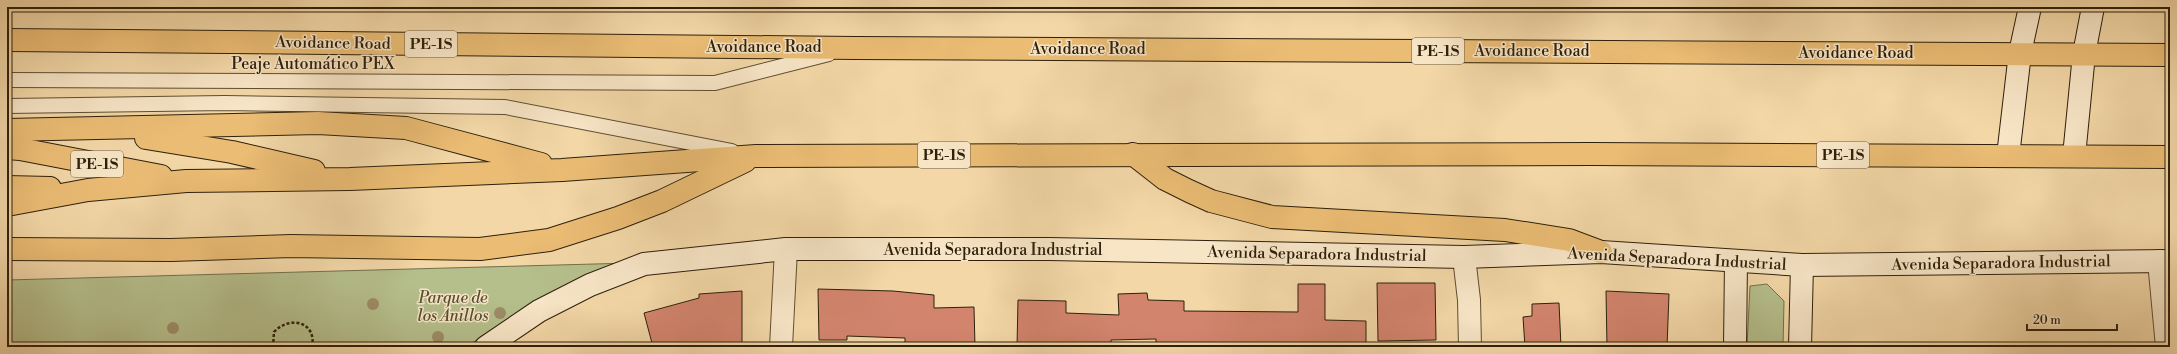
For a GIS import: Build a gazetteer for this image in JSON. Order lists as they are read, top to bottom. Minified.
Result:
{"streets":{"highway":["Avoidance Road","PE-1S"],"street":["Avenida Separadora Industrial"],"lane":["Peaje Automático PEX"]},"crossings":[["Avoidance Road","Peaje Automático PEX"]],"parks":["Parque de los Anillos"],"scale_bar":"20 m"}
